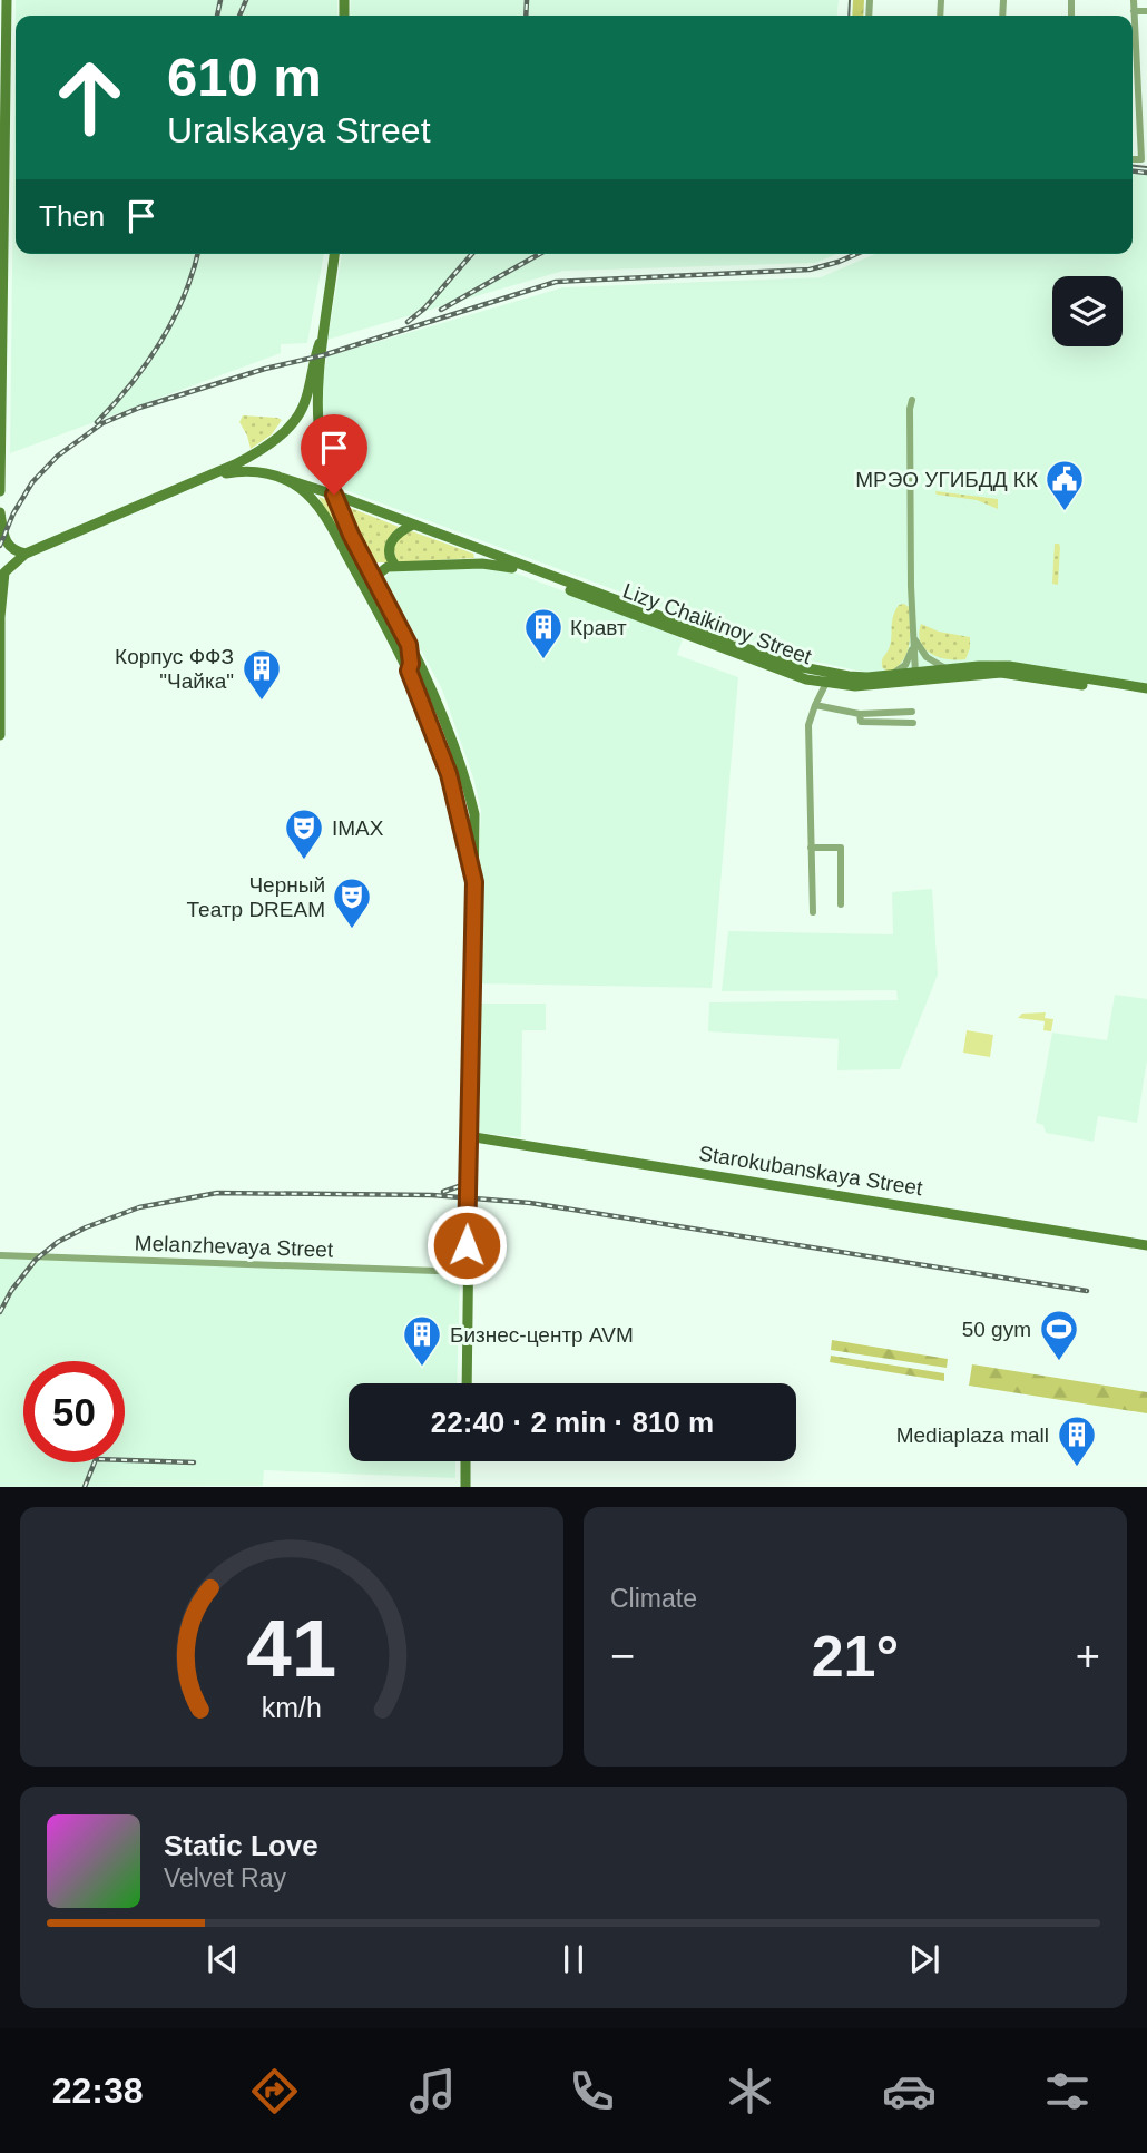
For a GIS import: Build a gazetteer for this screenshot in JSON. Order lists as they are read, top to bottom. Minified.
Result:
{"streets":{"main road":["Lizy Chaikinoy Street","Starokubanskaya Street"],"street":["Melanzhevaya Street"]},"places":{"public building":["МРЭО УГИБДД КК"],"building":["Кравт","Корпус ФФЗ \"Чайка\"","Бизнес-центр AVM","Mediaplaza mall"],"theatre":["IMAX","Черный Театр DREAM"],"sports":["50 gym"]},"page":{"turn":["610 m","Uralskaya Street"],"then":"Then","limit":"50","trip":"22:40 · 2 min · 810 m","tile":"Climate","heat":["−","21°","+"],"song":["Static Love","Velvet Ray"],"tabs":"22:38","gauge":["41","km/h"]}}
